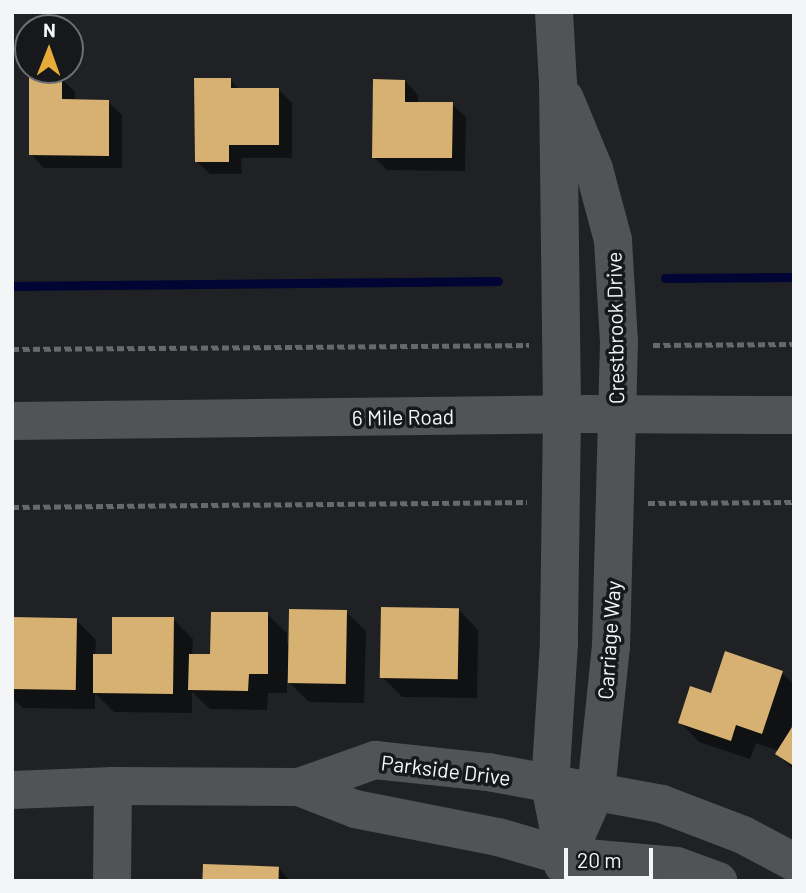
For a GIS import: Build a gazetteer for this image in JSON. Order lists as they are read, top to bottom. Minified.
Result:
{"streets":{"street":["Crestbrook Drive","6 Mile Road","Carriage Way","Parkside Drive"]},"crossings":[["Crestbrook Drive","6 Mile Road"],["Crestbrook Drive","Carriage Way"],["6 Mile Road","Carriage Way"],["Carriage Way","Parkside Drive"]],"scale_bar":"20 m","north":"top"}
